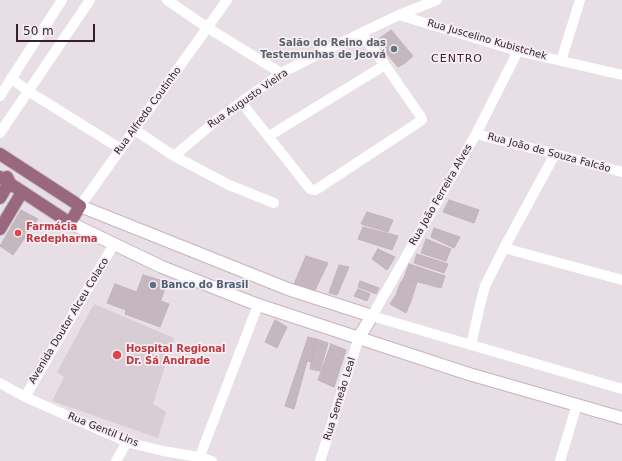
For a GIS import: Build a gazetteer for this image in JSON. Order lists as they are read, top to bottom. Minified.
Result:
{"streets":{"main road":["Rua Alfredo Coutinho","Rua João Ferreira Alves"],"street":["Rua Juscelino Kubistchek","Rua Augusto Vieira","Rua João de Souza Falcão","Avenida Doutor Alceu Colaco","Rua Semeão Leal","Rua Gentil Lins"]},"crossings":[["Rua Juscelino Kubistchek","Rua Augusto Vieira"],["Rua Juscelino Kubistchek","Rua João Ferreira Alves"],["Rua João de Souza Falcão","Rua João Ferreira Alves"],["Rua João Ferreira Alves","Rua Semeão Leal"],["Avenida Doutor Alceu Colaco","Rua Gentil Lins"]],"districts":["CENTRO"],"places":["Salão do Reino das Testemunhas de Jeová","Farmácia Redepharma","Banco do Brasil","Hospital Regional Dr. Sá Andrade"],"scale_bar":"50 m"}
